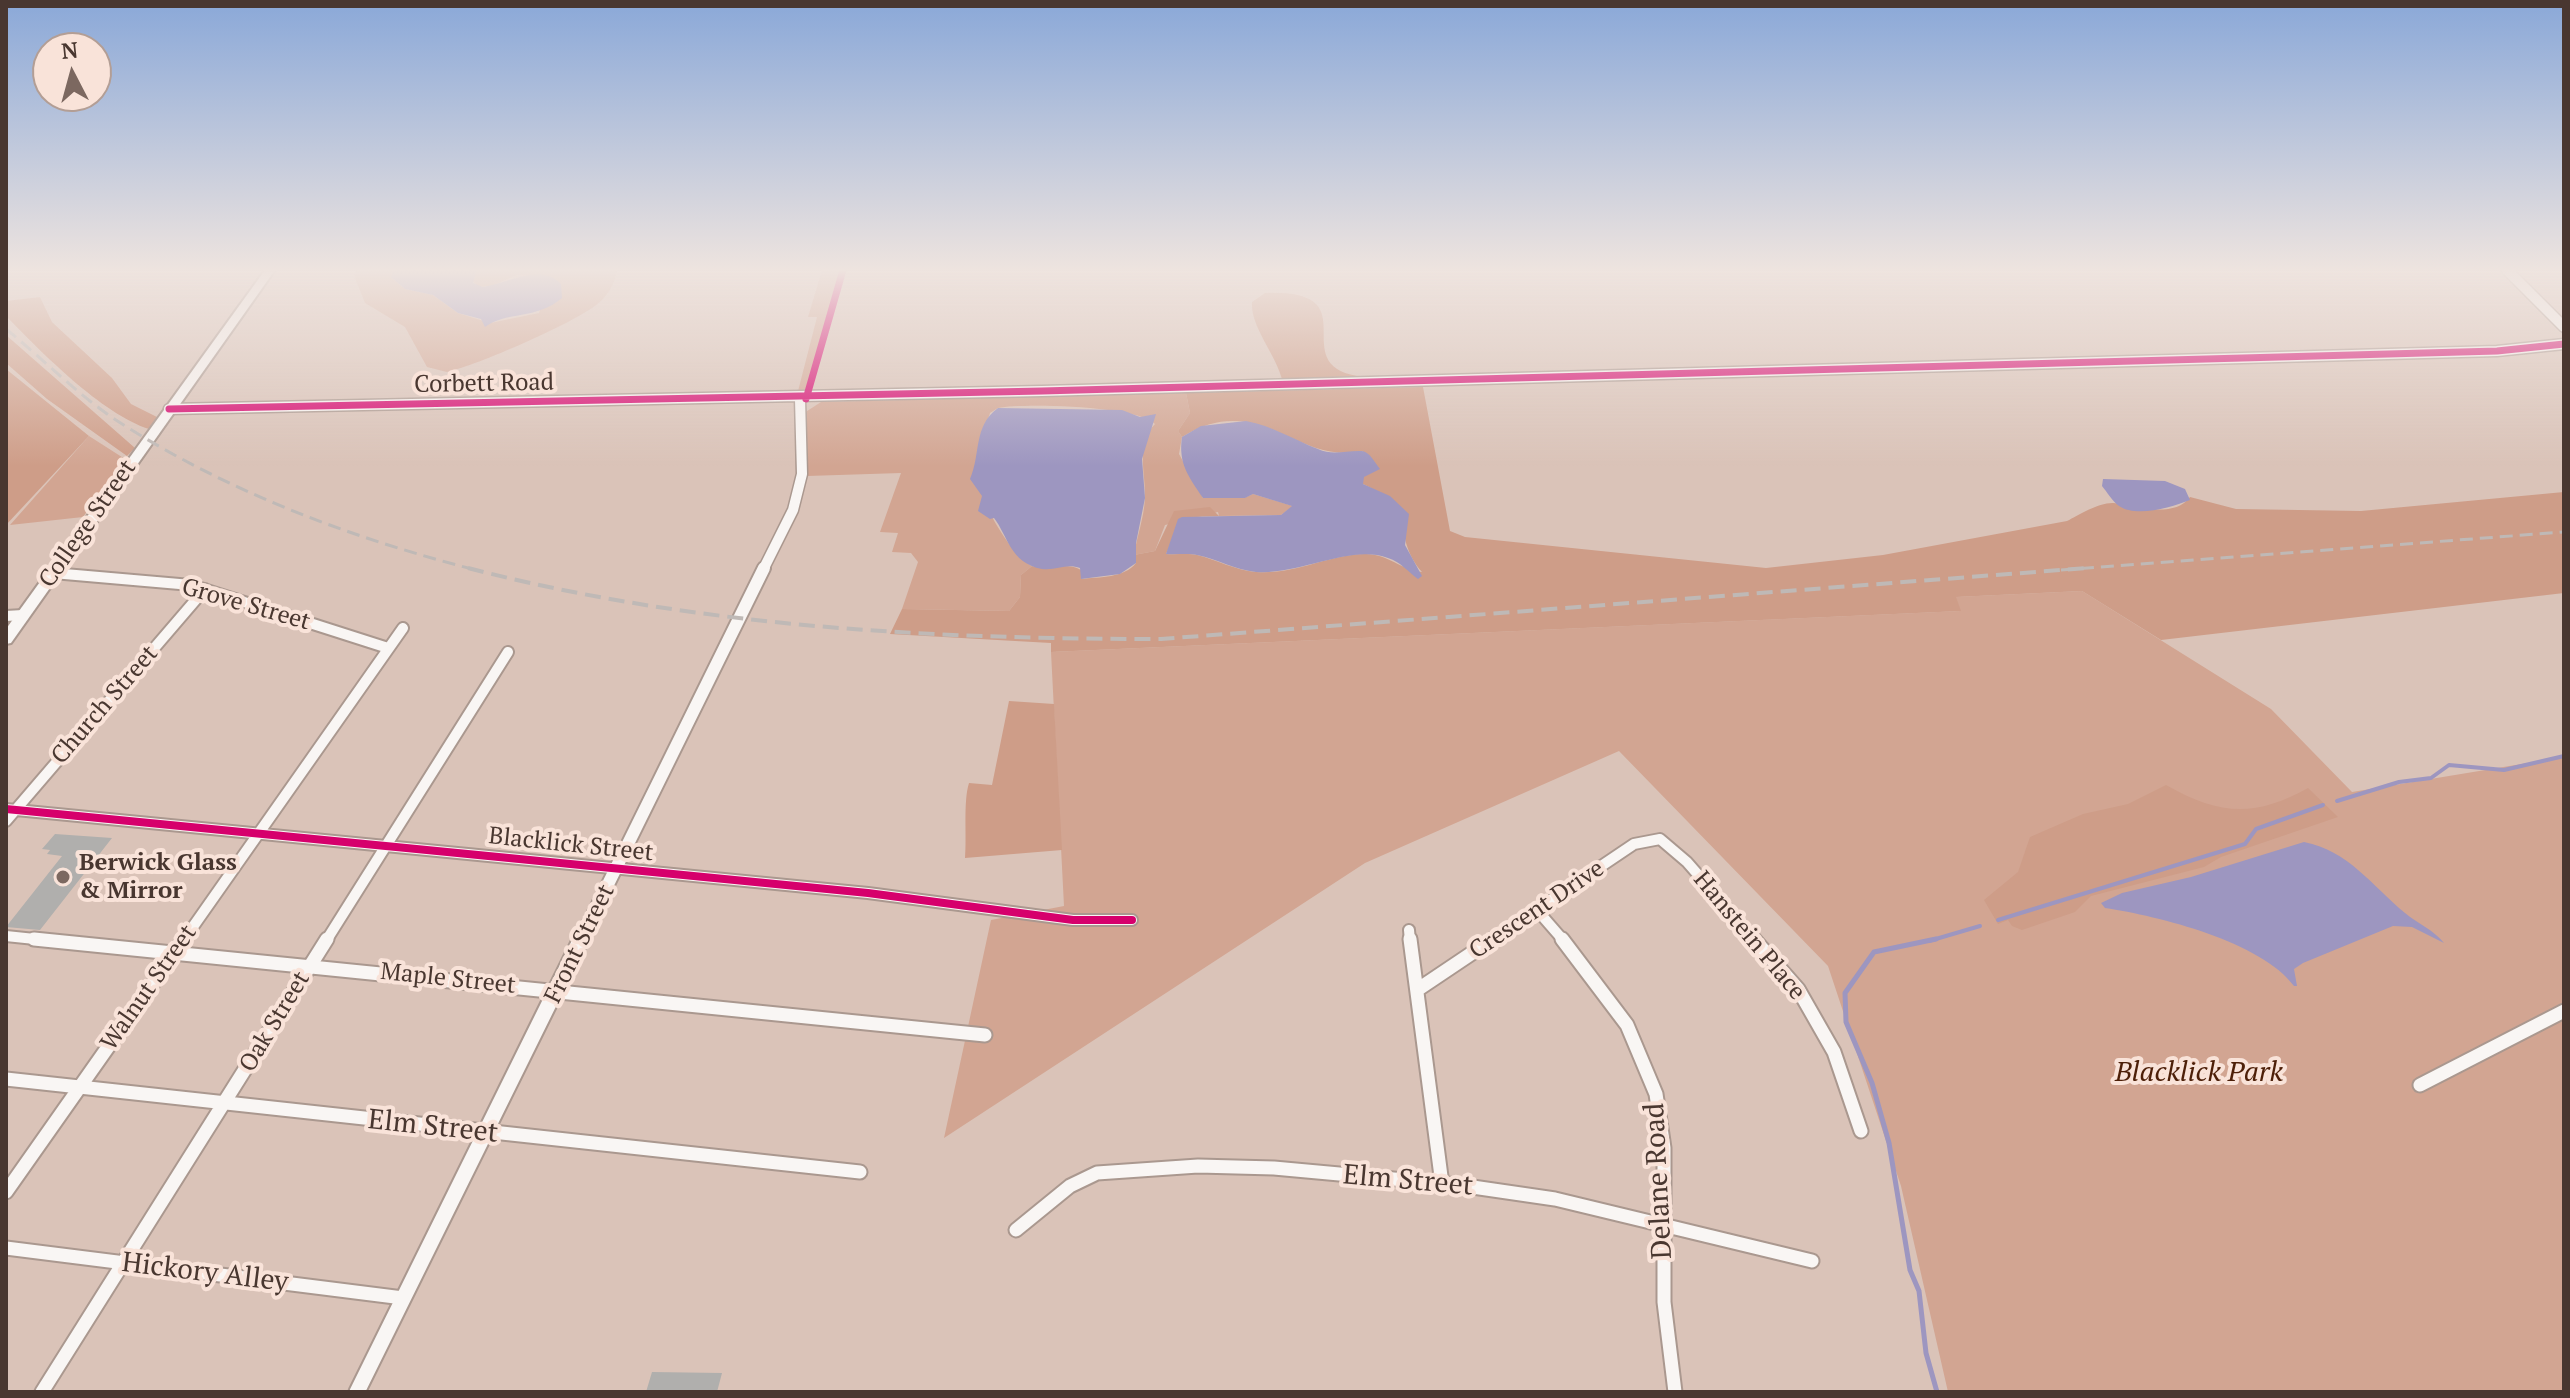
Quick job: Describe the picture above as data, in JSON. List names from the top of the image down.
{
  "streets": {
    "main road": ["College Street"],
    "street": [
      "Corbett Road",
      "Grove Street",
      "Church Street",
      "Blacklick Street",
      "Crescent Drive",
      "Hanstein Place",
      "Front Street",
      "Maple Street",
      "Walnut Street",
      "Oak Street",
      "Elm Street",
      "Delane Road",
      "Hickory Alley"
    ]
  },
  "crossings": [
    ["Corbett Road", "College Street"],
    ["Corbett Road", "Front Street"],
    ["College Street", "Grove Street"],
    ["Grove Street", "Church Street"],
    ["Grove Street", "Walnut Street"],
    ["Church Street", "Blacklick Street"],
    ["Blacklick Street", "Front Street"],
    ["Blacklick Street", "Walnut Street"],
    ["Blacklick Street", "Oak Street"],
    ["Crescent Drive", "Hanstein Place"],
    ["Crescent Drive", "Delane Road"],
    ["Front Street", "Maple Street"],
    ["Front Street", "Elm Street"],
    ["Front Street", "Hickory Alley"],
    ["Maple Street", "Walnut Street"],
    ["Maple Street", "Oak Street"],
    ["Walnut Street", "Elm Street"],
    ["Oak Street", "Elm Street"],
    ["Oak Street", "Hickory Alley"],
    ["Elm Street", "Delane Road"]
  ],
  "parks": ["Blacklick Park"],
  "places": ["Berwick Glass & Mirror"],
  "north": "top"
}
